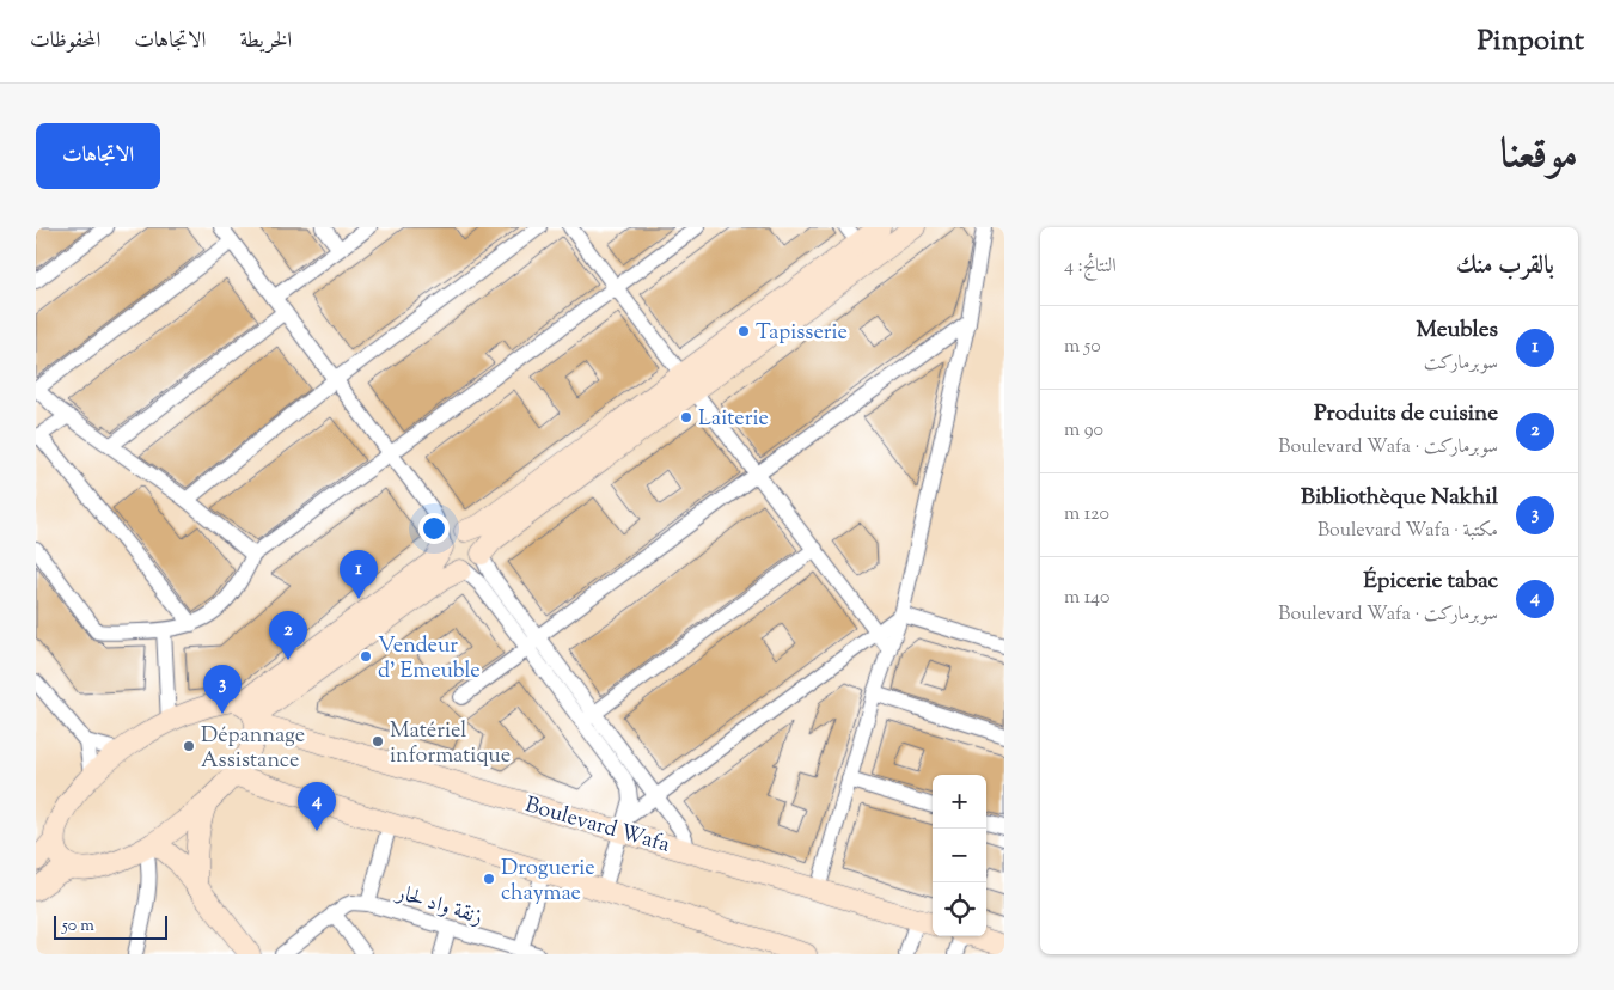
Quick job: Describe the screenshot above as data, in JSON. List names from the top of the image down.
{
  "streets": {
    "street": ["Boulevard Wafa", "زنقة واد لحار"]
  },
  "places": [
    "Tapisserie",
    "Laiterie",
    "Vendeur d' Emeuble",
    "Matériel informatique",
    "Dépannage Assistance",
    "Droguerie chaymae"
  ],
  "scale_bar": "50 m",
  "page": {
    "header": "Pinpoint",
    "nav": ["الخريطة", "الاتجاهات", "المحفوظات"],
    "title": "موقعنا",
    "buttons": "الاتجاهات",
    "heading": ["بالقرب منك", "النتائج: 4"],
    "list": [
      {
        "mark": "1",
        "name": "Meubles",
        "note": "سوبرماركت",
        "value": "50 m"
      },
      {
        "mark": "2",
        "name": "Produits de cuisine",
        "note": "سوبرماركت · Boulevard Wafa",
        "value": "90 m"
      },
      {
        "mark": "3",
        "name": "Bibliothèque Nakhil",
        "note": "مكتبة · Boulevard Wafa",
        "value": "120 m"
      },
      {
        "mark": "4",
        "name": "Épicerie tabac",
        "note": "سوبرماركت · Boulevard Wafa",
        "value": "140 m"
      }
    ],
    "pins": [
      "1",
      "2",
      "3",
      "4"
    ],
    "map_buttons": ["+", "−"],
    "scale": "50 m"
  }
}
